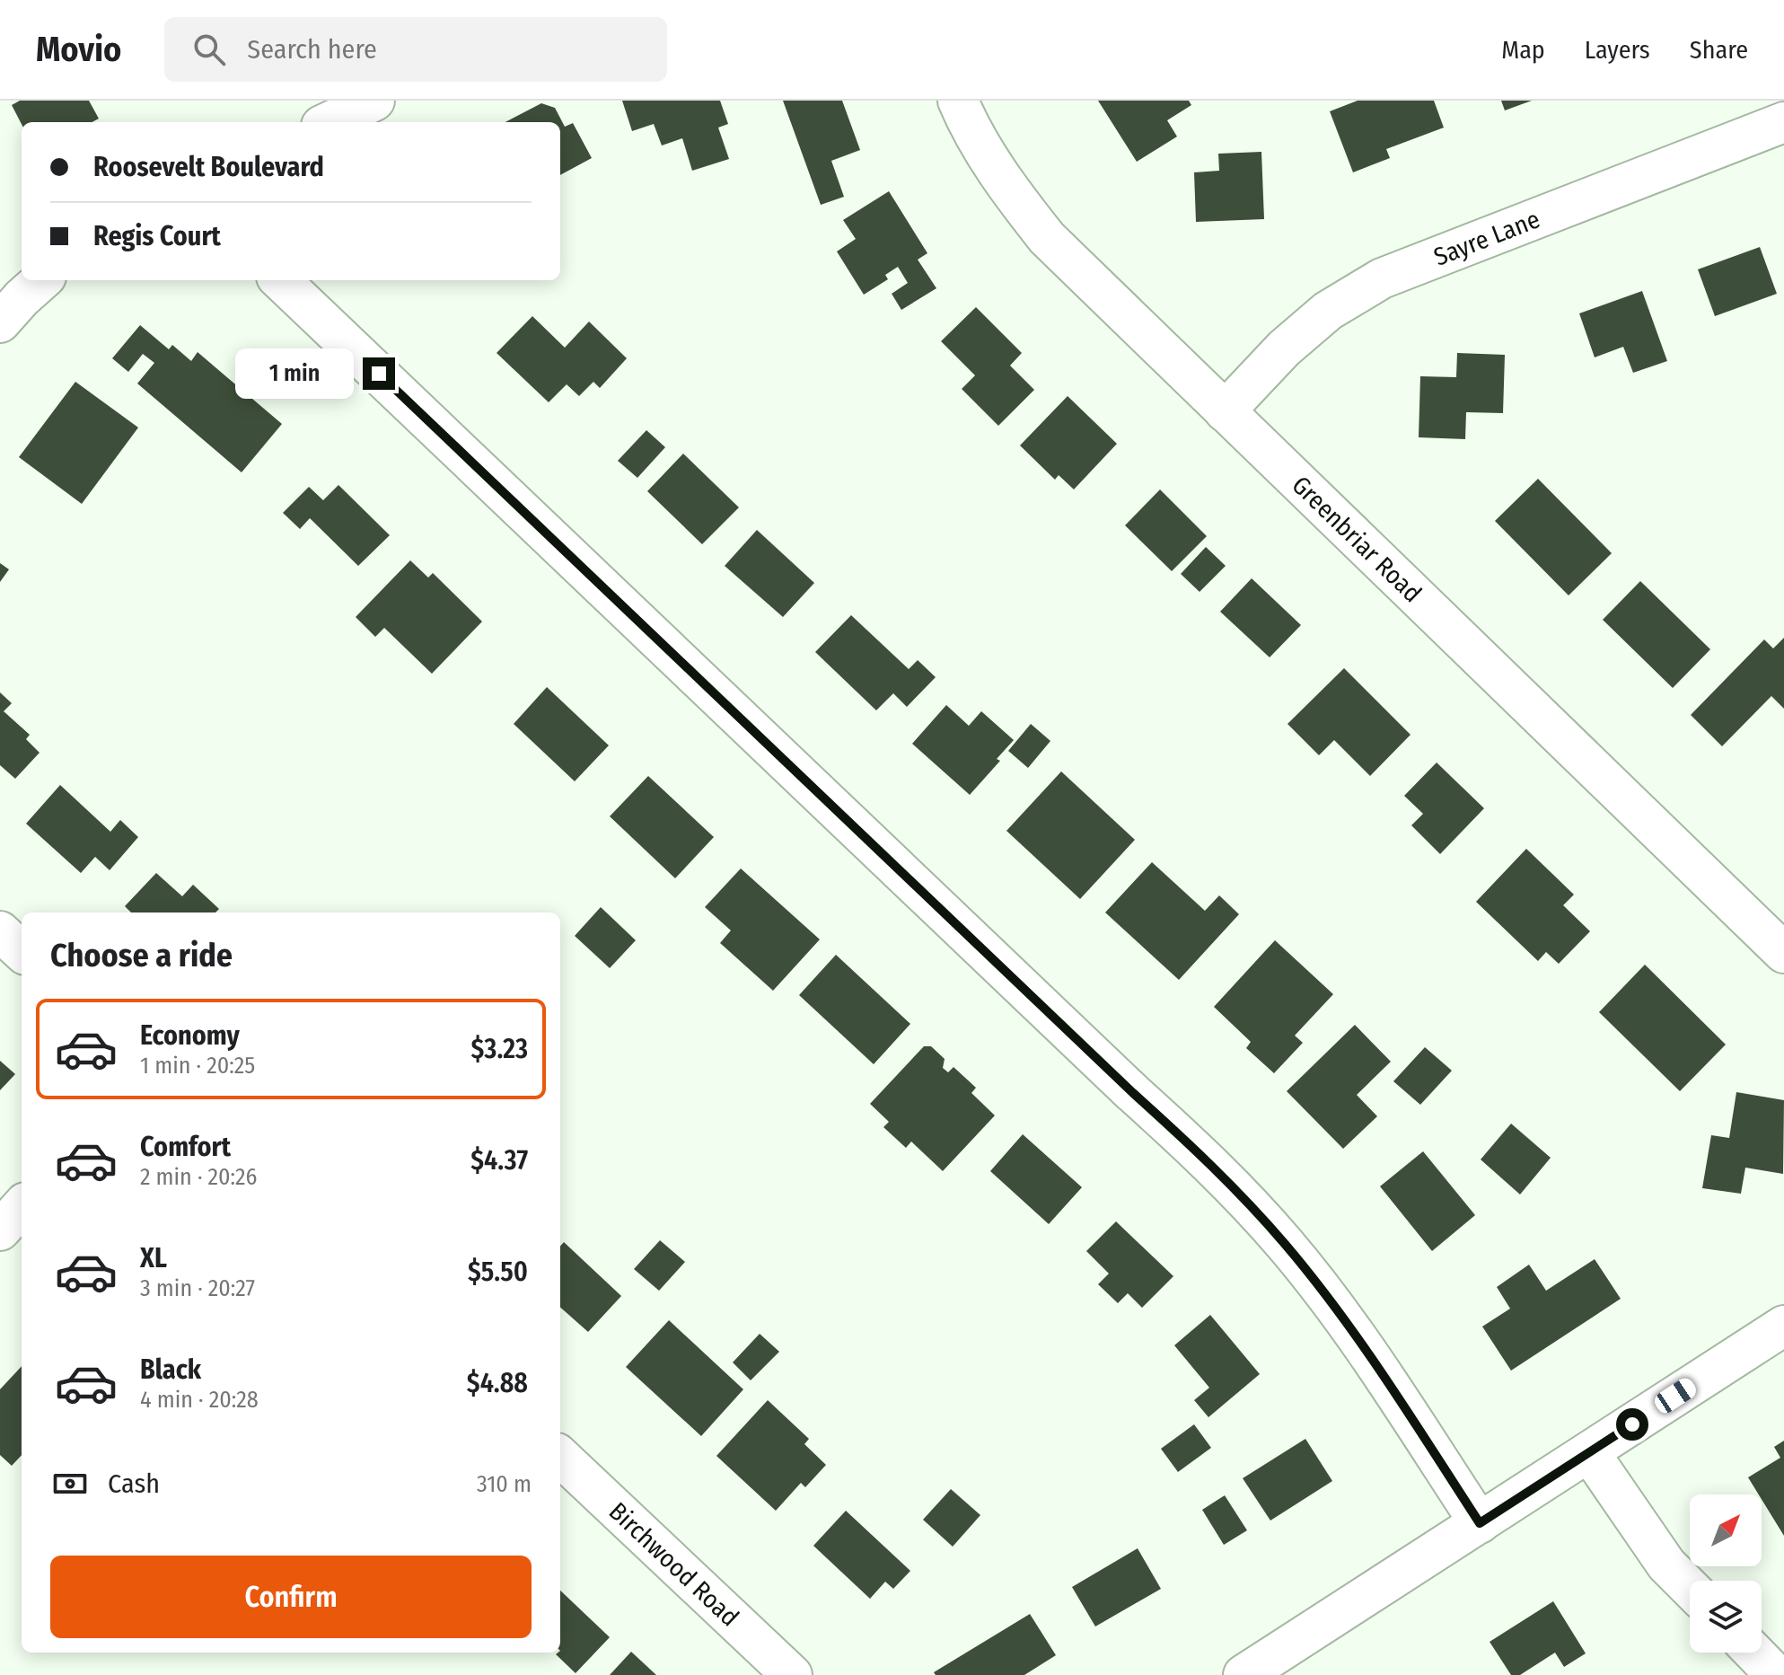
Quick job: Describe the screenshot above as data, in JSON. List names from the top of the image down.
{
  "streets": {
    "street": ["Sayre Lane", "Greenbriar Road", "Birchwood Road"]
  },
  "crossings": [
    ["Sayre Lane", "Greenbriar Road"]
  ],
  "north": "top right",
  "page": {
    "header": "Movio",
    "search": "Search here",
    "nav": ["Map", "Layers", "Share"],
    "banner": ["Roosevelt Boulevard", "Regis Court"],
    "bubble": "1 min",
    "heading": "Choose a ride",
    "list": [
      {
        "name": "Economy",
        "note": "1 min · 20:25",
        "value": "$3.23"
      },
      {
        "name": "Comfort",
        "note": "2 min · 20:26",
        "value": "$4.37"
      },
      {
        "name": "XL",
        "note": "3 min · 20:27",
        "value": "$5.50"
      },
      {
        "name": "Black",
        "note": "4 min · 20:28",
        "value": "$4.88"
      }
    ],
    "pay": ["Cash", "310 m"],
    "buttons": "Confirm"
  }
}
